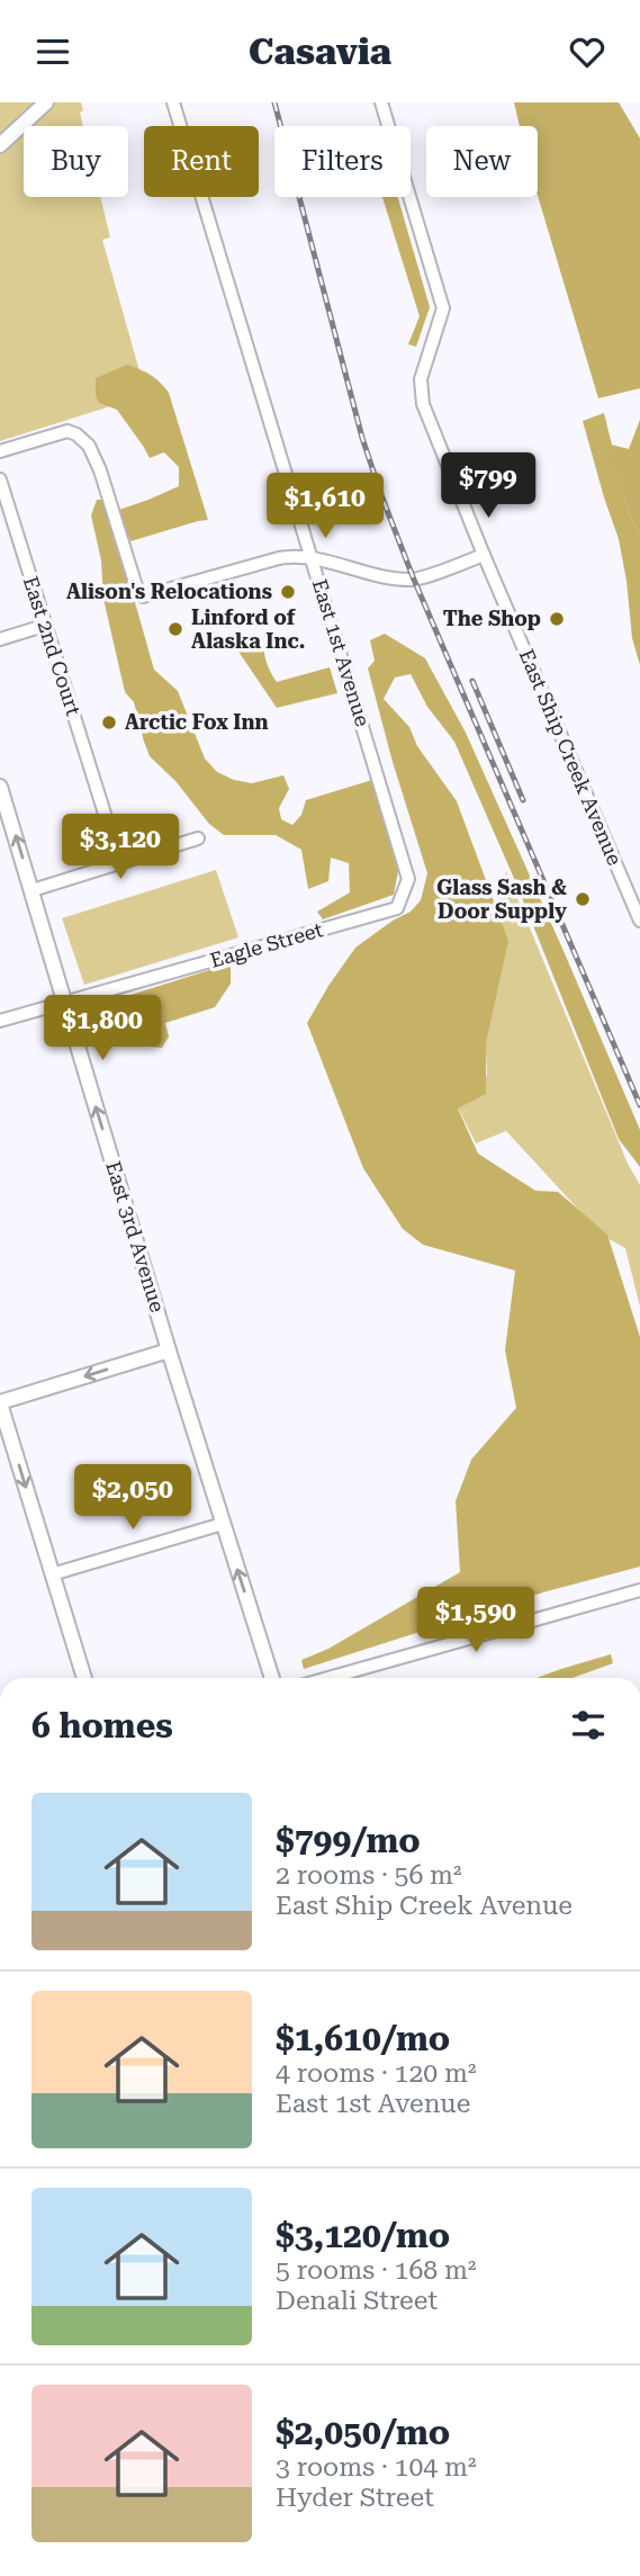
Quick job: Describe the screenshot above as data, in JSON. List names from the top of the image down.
{
  "streets": {
    "main road": ["East 3rd Avenue"],
    "street": [
      "East 2nd Court",
      "East 1st Avenue",
      "East Ship Creek Avenue",
      "Eagle Street"
    ]
  },
  "crossings": [
    ["East 1st Avenue", "Eagle Street"],
    ["Eagle Street", "East 3rd Avenue"]
  ],
  "one_way": ["East 3rd Avenue"],
  "places": [
    "Alison's Relocations",
    "The Shop",
    "Linford of Alaska Inc.",
    "Arctic Fox Inn",
    "Glass Sash & Door Supply"
  ],
  "page": {
    "header": "Casavia",
    "chip": [
      "Buy",
      "Rent",
      "Filters",
      "New"
    ],
    "price": [
      "$799",
      "$1,610",
      "$3,120",
      "$1,800",
      "$2,050",
      "$1,590"
    ],
    "heading": "6 homes",
    "list": [
      {
        "name": "$799/mo",
        "note": "2 rooms · 56 m² · East Ship Creek Avenue"
      },
      {
        "name": "$1,610/mo",
        "note": "4 rooms · 120 m² · East 1st Avenue"
      },
      {
        "name": "$3,120/mo",
        "note": "5 rooms · 168 m² · Denali Street"
      },
      {
        "name": "$2,050/mo",
        "note": "3 rooms · 104 m² · Hyder Street"
      }
    ]
  }
}
